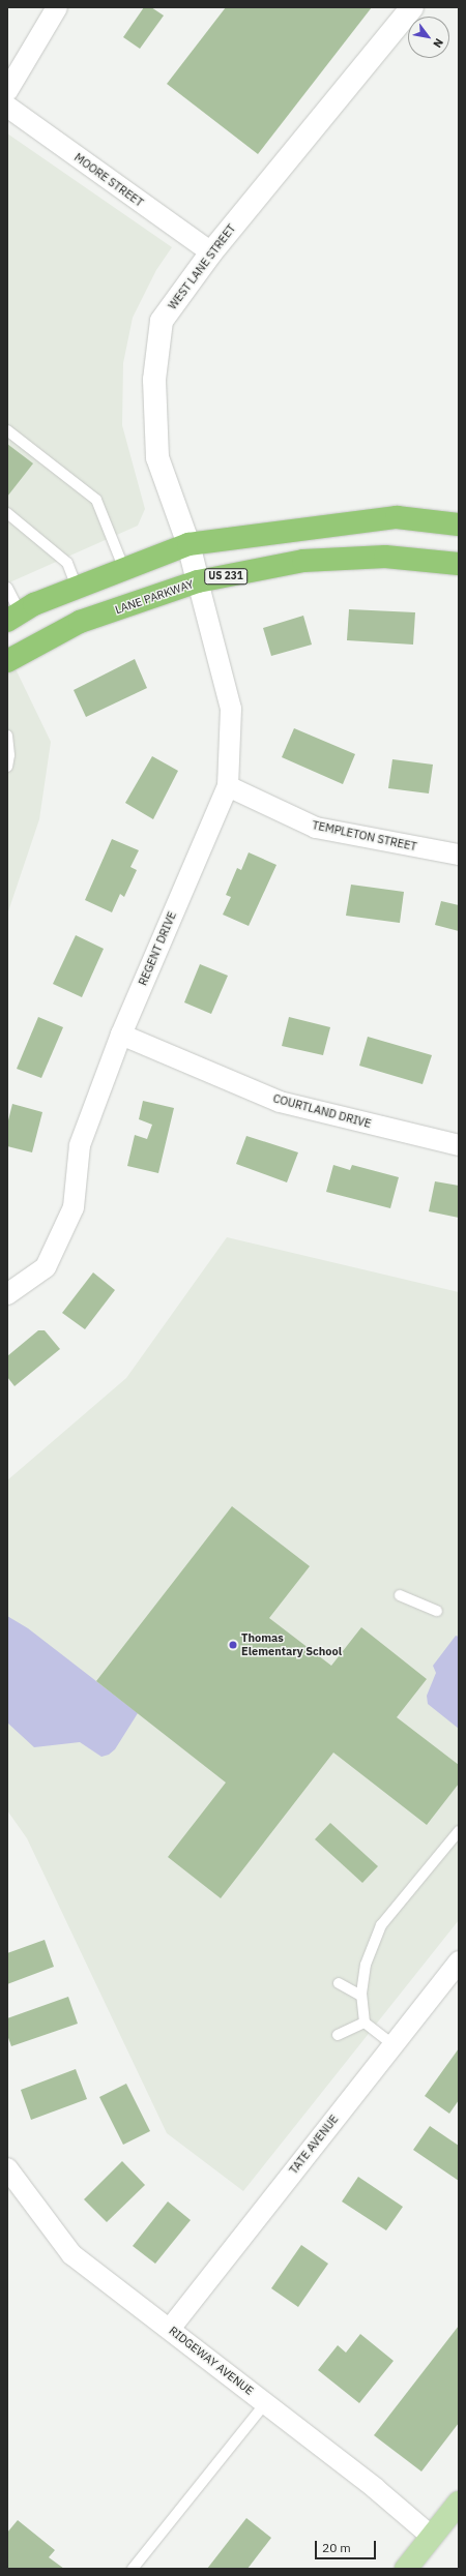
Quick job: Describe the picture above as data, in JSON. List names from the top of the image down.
{
  "streets": {
    "highway": ["US 231", "LANE PARKWAY"],
    "street": [
      "MOORE STREET",
      "WEST LANE STREET",
      "TEMPLETON STREET",
      "REGENT DRIVE",
      "COURTLAND DRIVE",
      "TATE AVENUE",
      "RIDGEWAY AVENUE"
    ]
  },
  "crossings": [
    ["MOORE STREET", "WEST LANE STREET"],
    ["WEST LANE STREET", "LANE PARKWAY"],
    ["WEST LANE STREET", "REGENT DRIVE"],
    ["LANE PARKWAY", "REGENT DRIVE"],
    ["TEMPLETON STREET", "REGENT DRIVE"],
    ["REGENT DRIVE", "COURTLAND DRIVE"],
    ["TATE AVENUE", "RIDGEWAY AVENUE"]
  ],
  "places": ["Thomas Elementary School"],
  "scale_bar": "20 m",
  "north": "bottom right"
}
